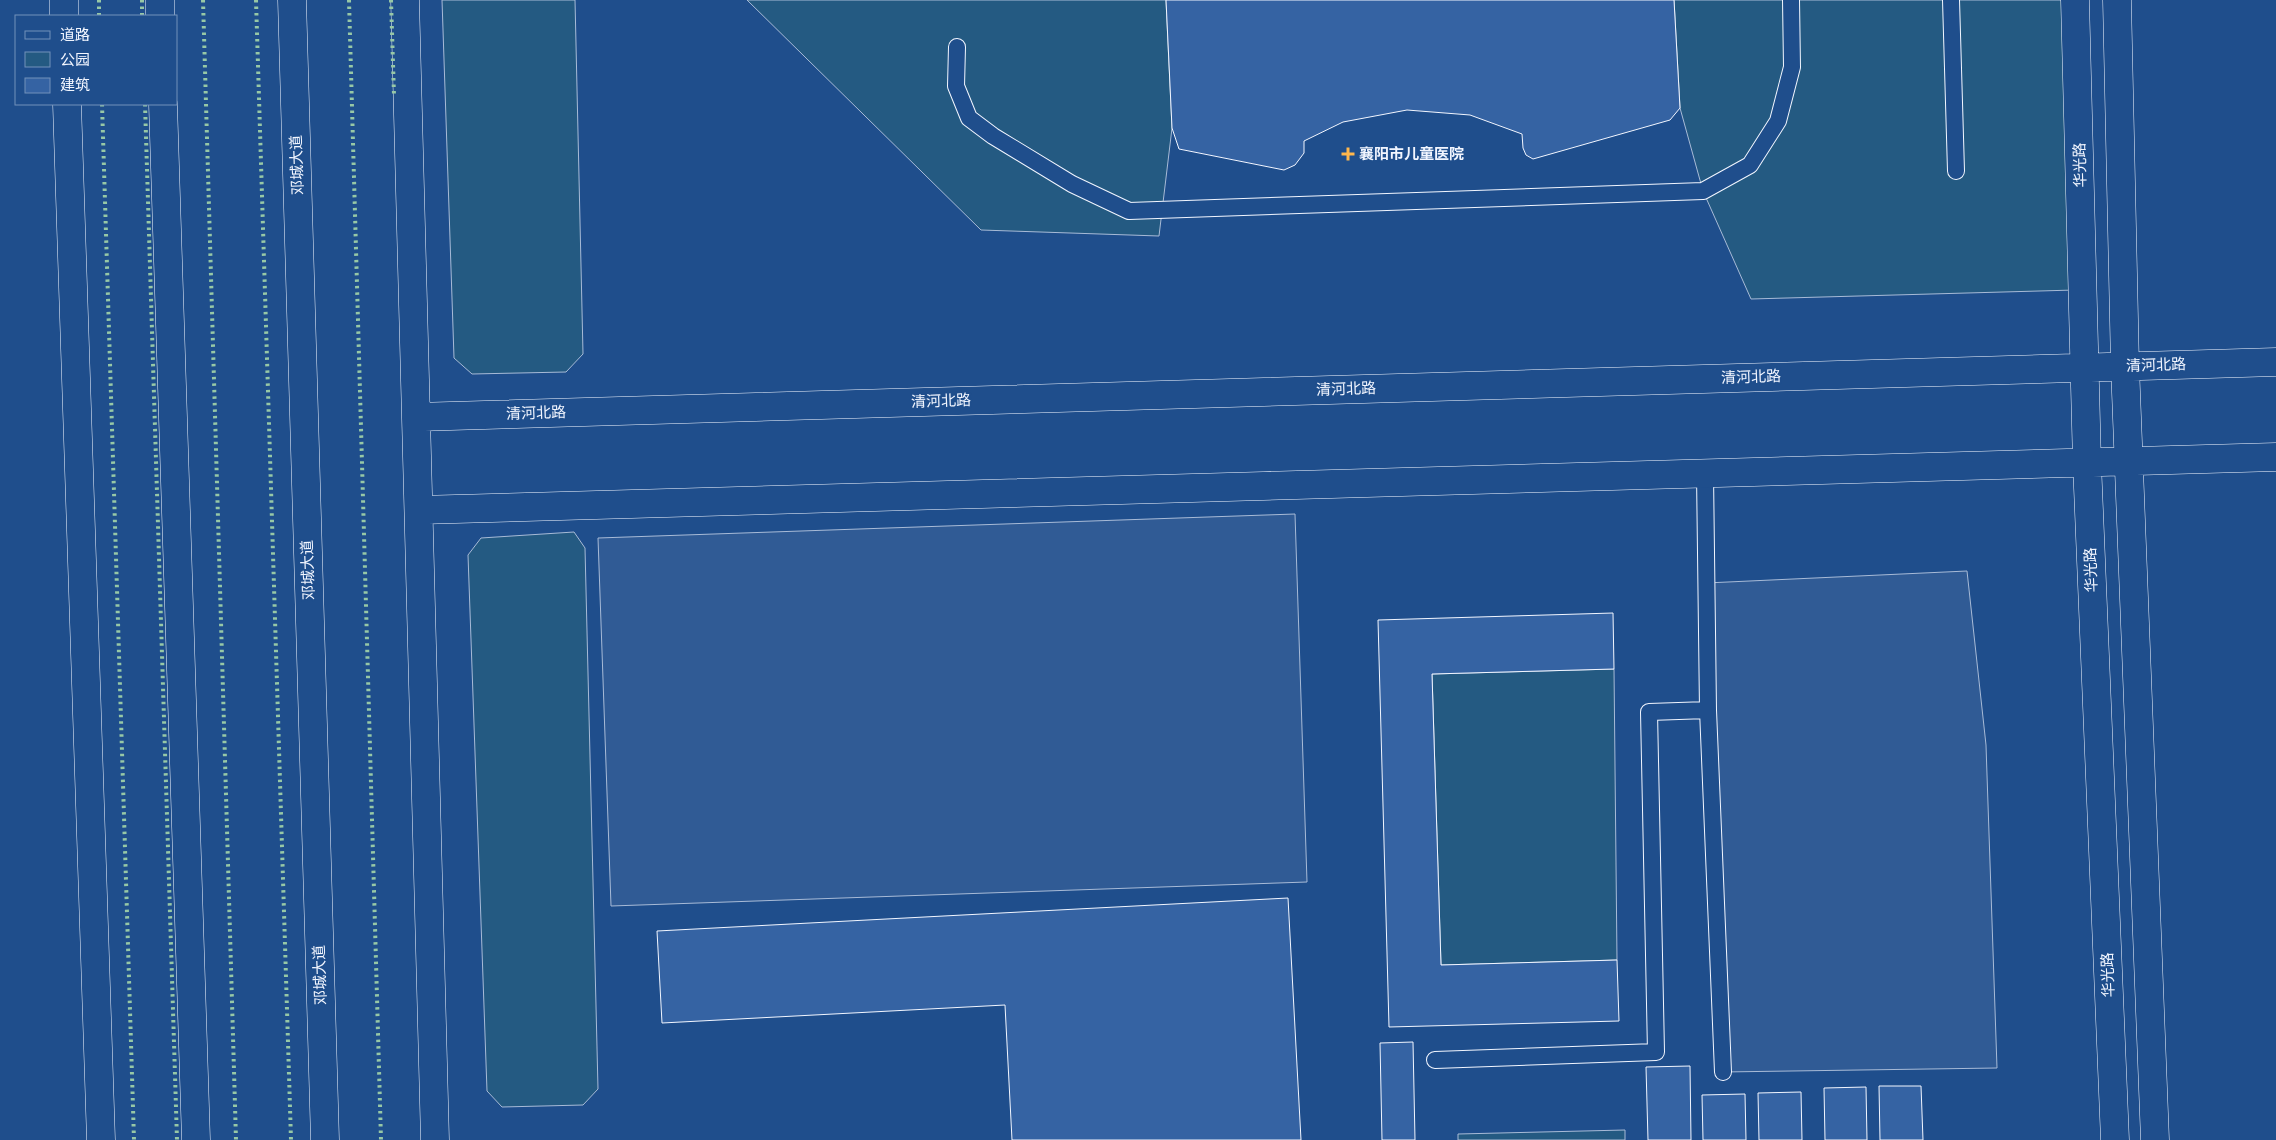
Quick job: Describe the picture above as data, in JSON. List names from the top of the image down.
{
  "streets": {
    "main road": ["邓城大道", "华光路", "清河北路"]
  },
  "crossings": [
    ["华光路", "清河北路"]
  ],
  "places": {
    "health": ["襄阳市儿童医院"]
  },
  "legend": ["道路", "公园", "建筑"]
}
